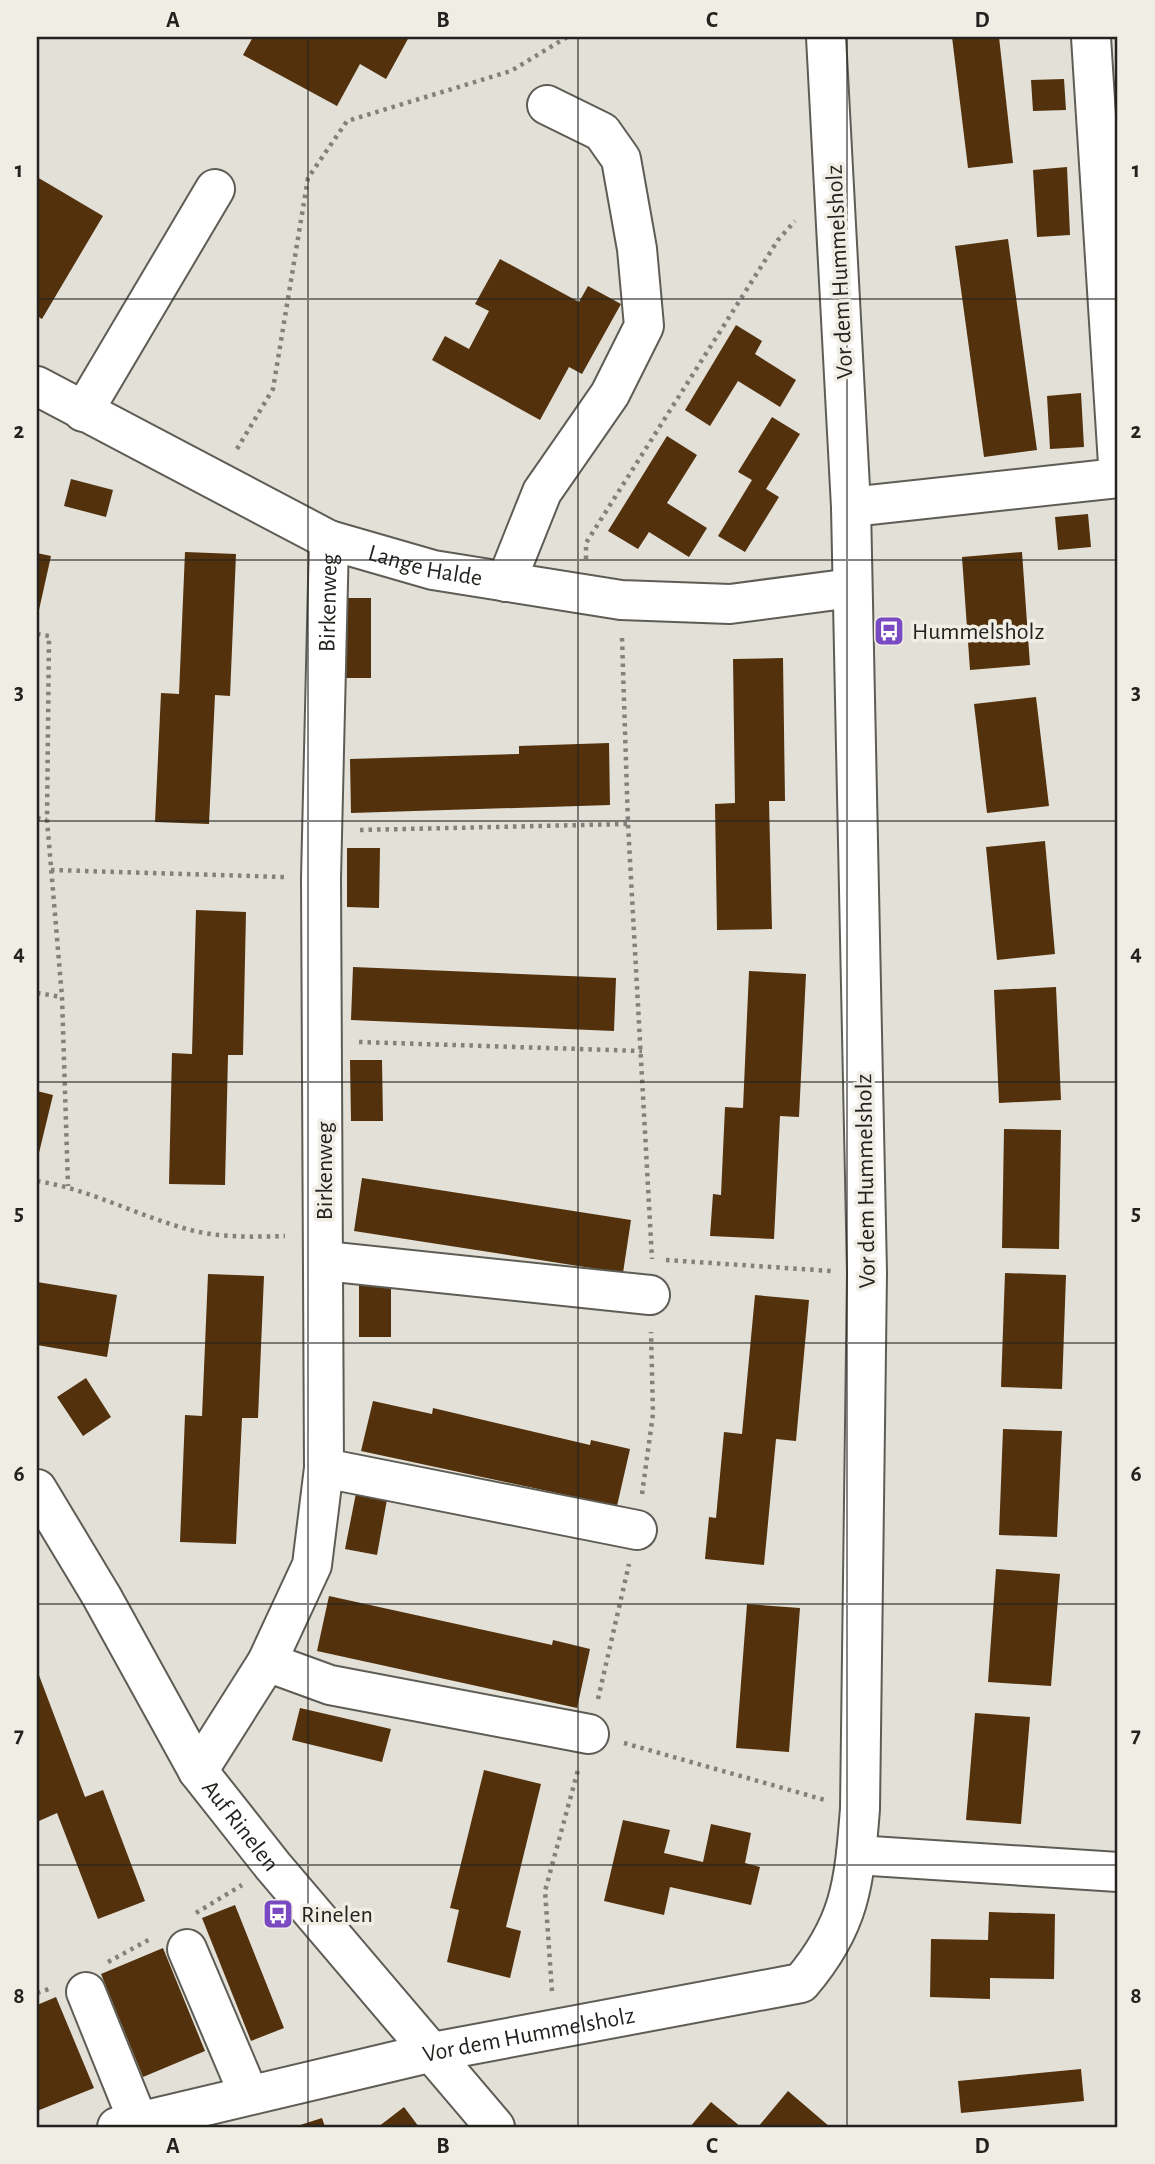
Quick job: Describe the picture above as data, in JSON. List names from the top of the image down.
{
  "streets": {
    "street": [
      "Vor dem Hummelsholz",
      "Lange Halde",
      "Birkenweg",
      "Auf Rinelen"
    ]
  },
  "crossings": [
    ["Vor dem Hummelsholz", "Lange Halde"],
    ["Vor dem Hummelsholz", "Auf Rinelen"],
    ["Lange Halde", "Birkenweg"],
    ["Birkenweg", "Auf Rinelen"]
  ],
  "places": {
    "bus stop": ["Hummelsholz", "Rinelen"]
  },
  "grid": {
    "columns": [
      "A",
      "B",
      "C",
      "D"
    ],
    "rows": [
      "1",
      "2",
      "3",
      "4",
      "5",
      "6",
      "7",
      "8"
    ]
  }
}
